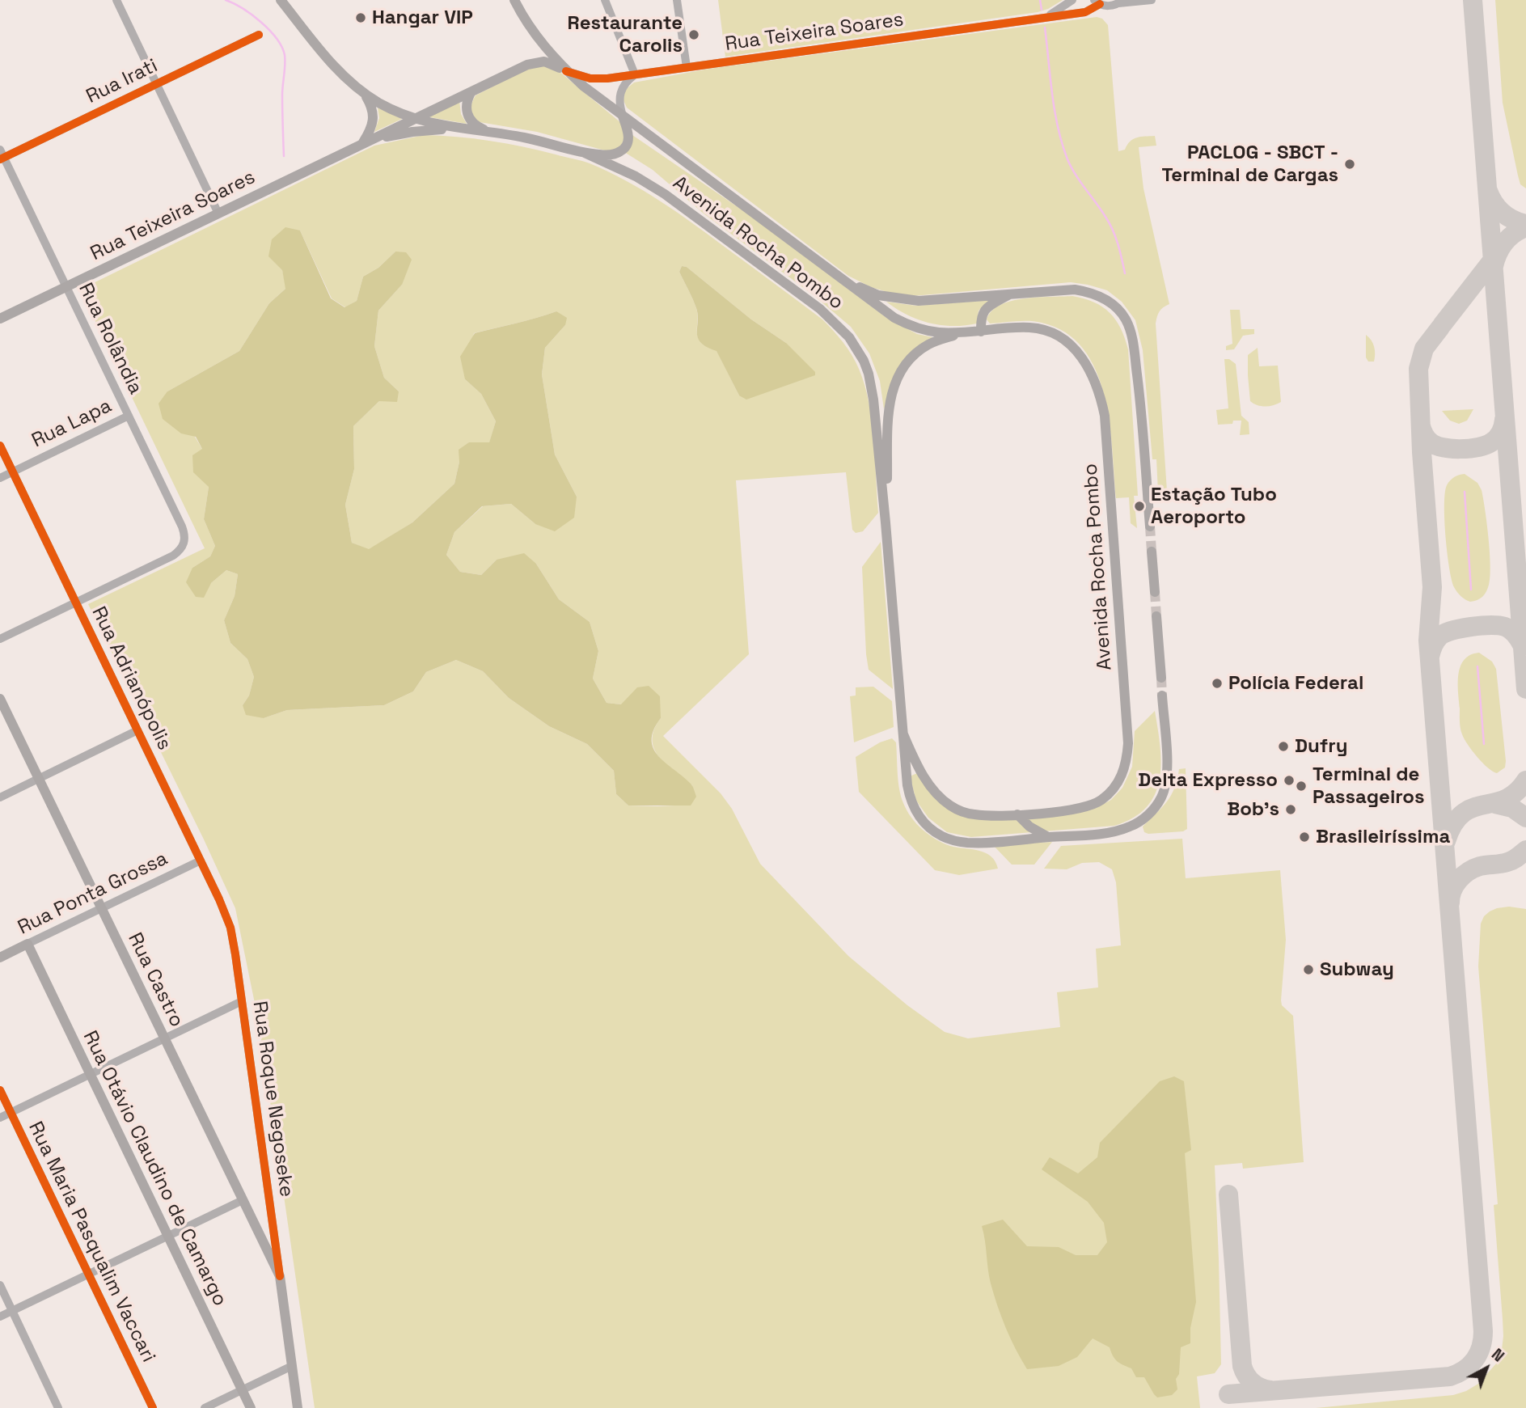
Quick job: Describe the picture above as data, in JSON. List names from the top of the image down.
{
  "streets": {
    "main road": [
      "Rua Teixeira Soares",
      "Avenida Rocha Pombo",
      "Rua Ponta Grossa",
      "Rua Castro",
      "Rua Roque Negoseke",
      "Rua Otávio Claudino de Camargo"
    ],
    "street": [
      "Rua Irati",
      "Rua Rolândia",
      "Rua Lapa",
      "Rua Adrianópolis",
      "Rua Maria Pasqualim Vaccari"
    ]
  },
  "crossings": [
    ["Rua Teixeira Soares", "Avenida Rocha Pombo"],
    ["Rua Teixeira Soares", "Rua Rolândia"],
    ["Rua Irati", "Rua Rolândia"],
    ["Rua Rolândia", "Rua Lapa"],
    ["Rua Rolândia", "Rua Adrianópolis"],
    ["Rua Lapa", "Rua Adrianópolis"],
    ["Rua Adrianópolis", "Rua Ponta Grossa"],
    ["Rua Adrianópolis", "Rua Roque Negoseke"],
    ["Rua Ponta Grossa", "Rua Castro"],
    ["Rua Ponta Grossa", "Rua Otávio Claudino de Camargo"],
    ["Rua Castro", "Rua Roque Negoseke"]
  ],
  "places": [
    "Hangar VIP",
    "Restaurante Carolis",
    "PACLOG - SBCT - Terminal de Cargas",
    "Estação Tubo Aeroporto",
    "Polícia Federal",
    "Dufry",
    "Delta Expresso",
    "Terminal de Passageiros",
    "Bob's",
    "Brasileiríssima",
    "Subway"
  ],
  "north": "top right"
}
